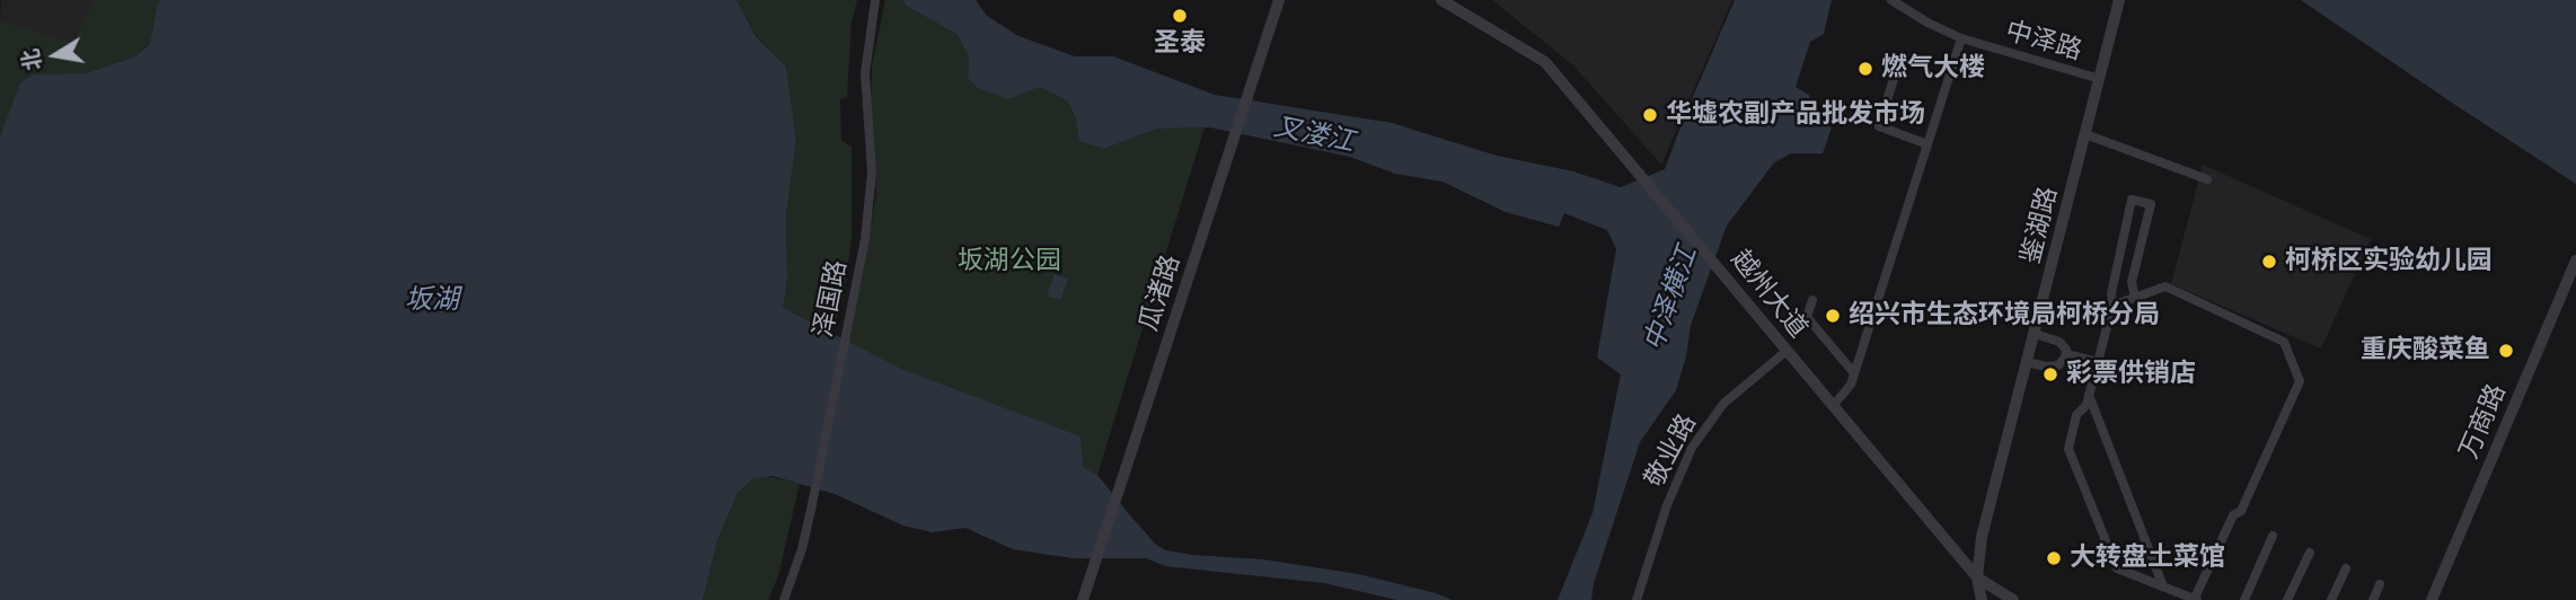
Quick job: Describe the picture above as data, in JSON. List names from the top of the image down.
{
  "streets": {
    "street": [
      "中泽路",
      "鉴湖路",
      "瓜渚路",
      "越州大道",
      "泽国路",
      "万商路",
      "敬业路"
    ]
  },
  "crossings": [
    ["中泽路", "鉴湖路"],
    ["鉴湖路", "越州大道"],
    ["越州大道", "敬业路"]
  ],
  "water": ["叉溇江", "中泽横江", "坂湖"],
  "parks": ["坂湖公园"],
  "places": [
    "圣泰",
    "燃气大楼",
    "华墟农副产品批发市场",
    "柯桥区实验幼儿园",
    "绍兴市生态环境局柯桥分局",
    "重庆酸菜鱼",
    "彩票供销店",
    "大转盘土菜馆"
  ],
  "north": "left"
}
